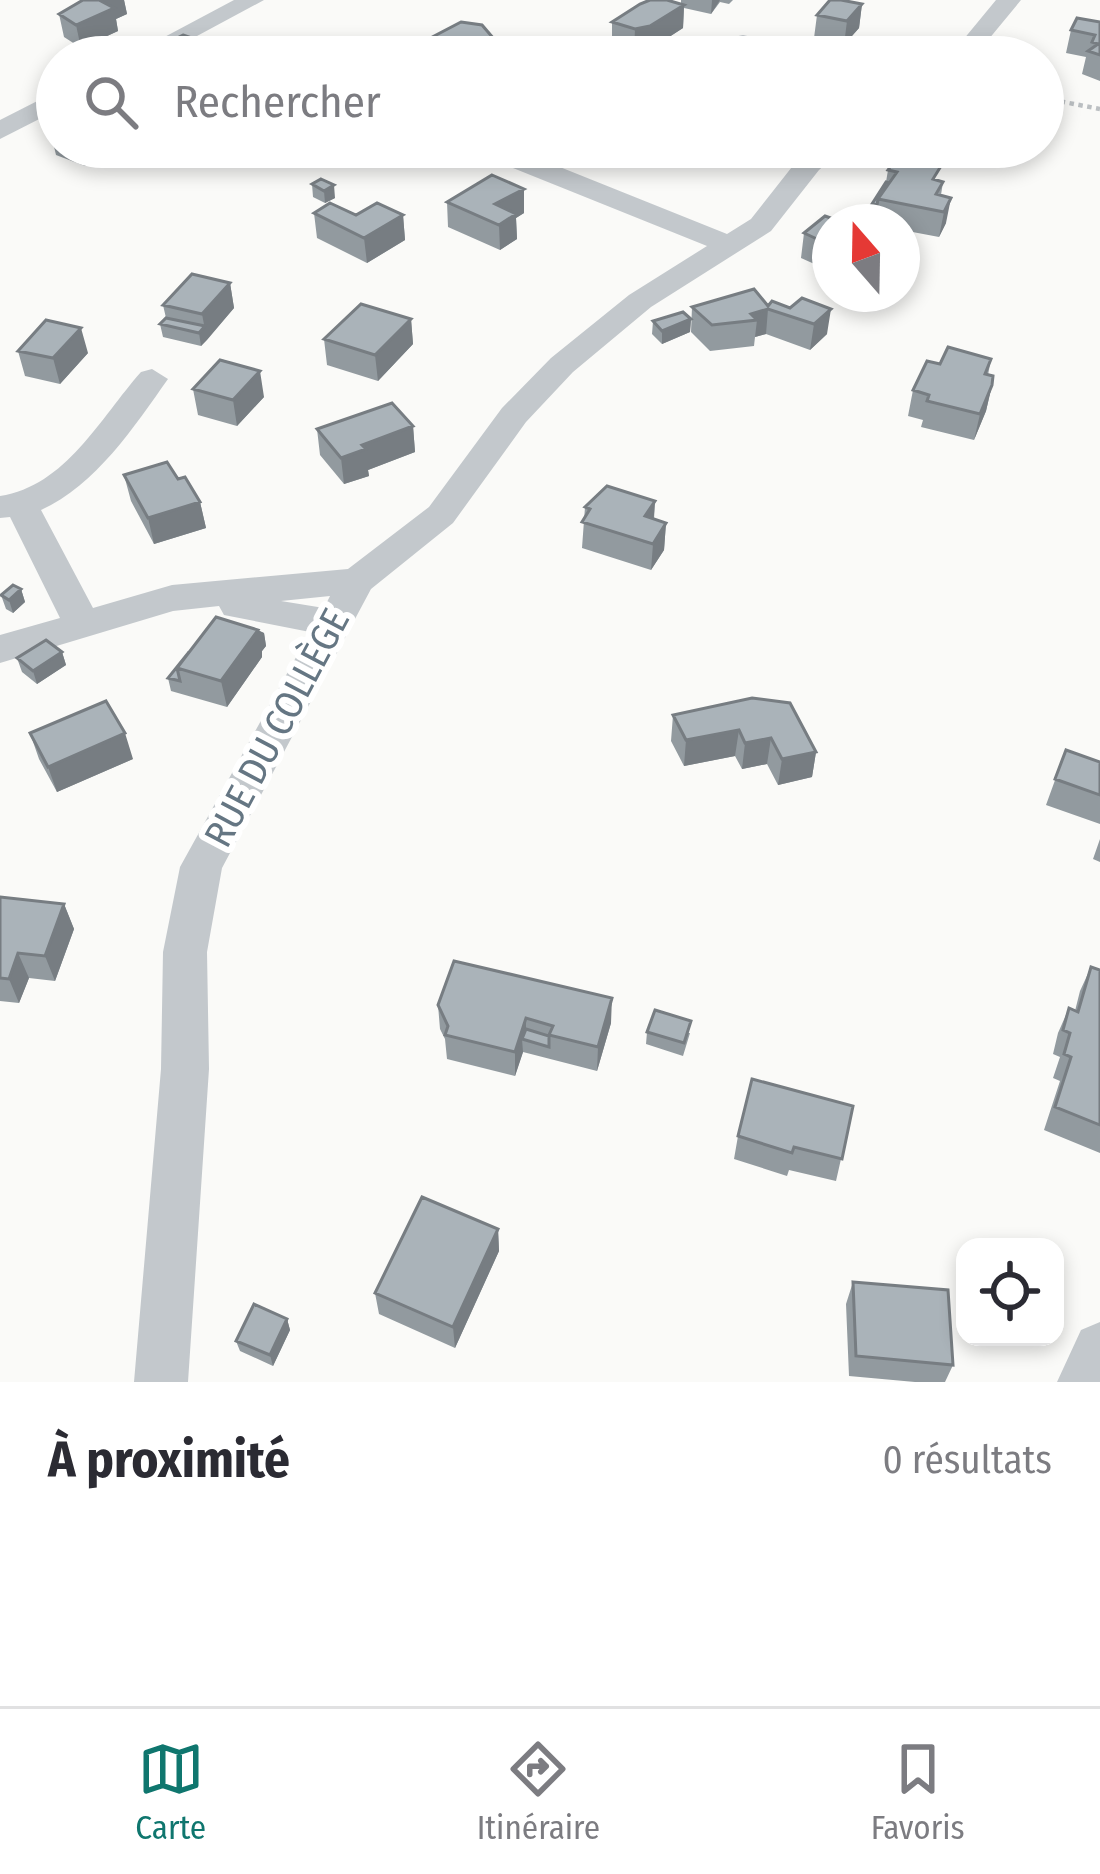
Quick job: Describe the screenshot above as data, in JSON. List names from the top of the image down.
{
  "streets": {
    "street": ["RUE DU COLLÈGE"]
  },
  "north": "top",
  "page": {
    "search": "Rechercher",
    "heading": ["À proximité", "0 résultats"],
    "nav": ["Carte", "Itinéraire", "Favoris"]
  }
}
